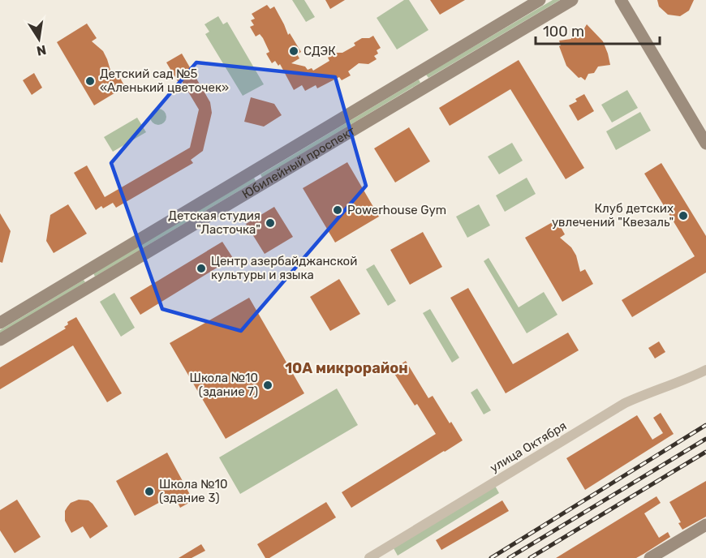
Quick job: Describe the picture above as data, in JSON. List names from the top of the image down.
{
  "streets": {
    "street": ["Юбилейный проспект", "улица Октября"]
  },
  "districts": ["10А микрорайон"],
  "places": [
    "СДЭК",
    "Детский сад №5 «Аленький цветочек»",
    "Powerhouse Gym",
    "Клуб детских увлечений \"Квезаль\"",
    "Детская студия \"Ласточка\"",
    "Центр азербайджанской культуры и языка",
    "Школа №10 (здание 7)",
    "Школа №10 (здание 3)"
  ],
  "scale_bar": "100 m",
  "north": "bottom"
}
